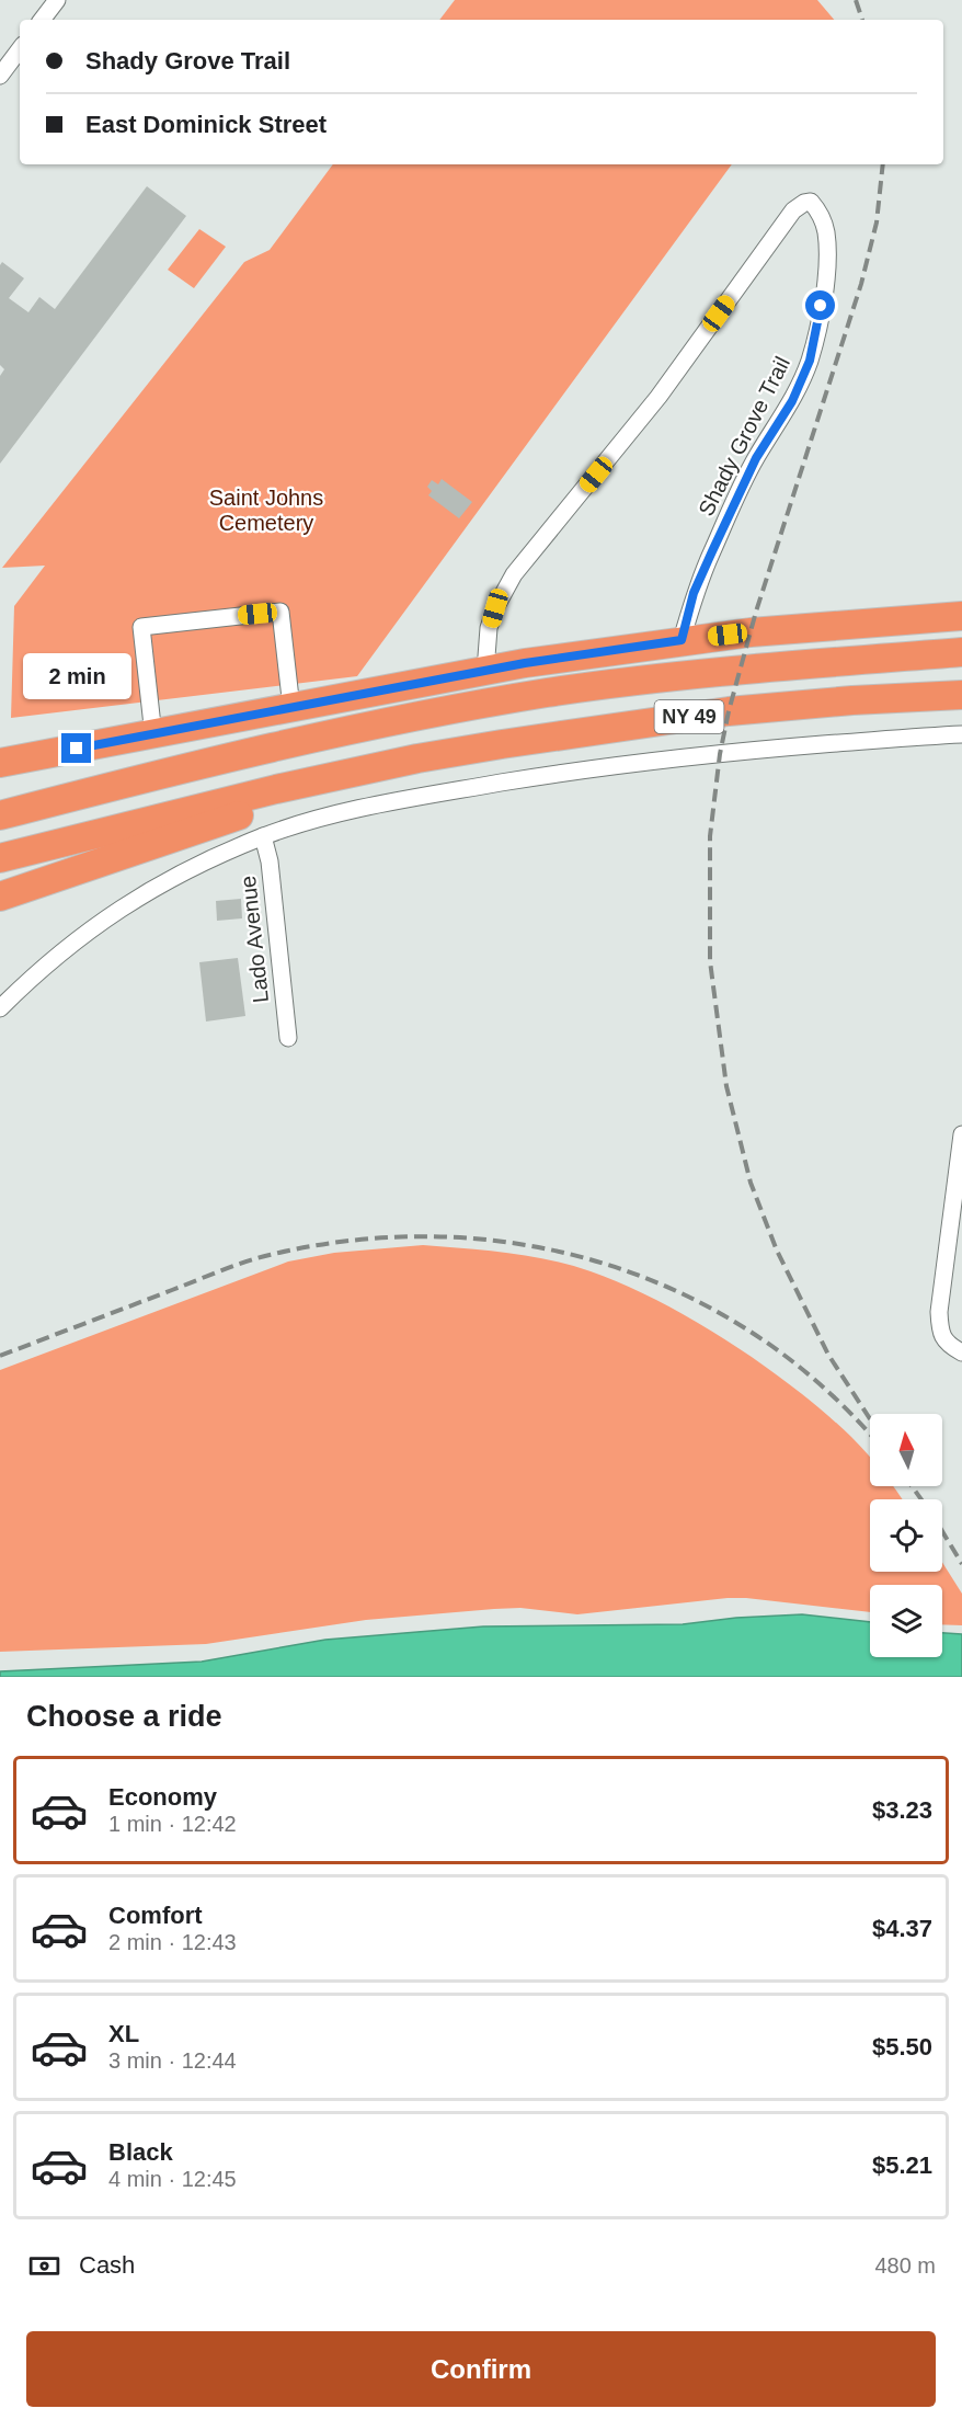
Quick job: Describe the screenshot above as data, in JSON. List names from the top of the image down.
{
  "streets": {
    "highway": ["NY 49"],
    "street": ["Shady Grove Trail", "Lado Avenue"]
  },
  "parks": ["Saint Johns Cemetery"],
  "north": "top",
  "page": {
    "banner": ["Shady Grove Trail", "East Dominick Street"],
    "bubble": "2 min",
    "heading": "Choose a ride",
    "list": [
      {
        "name": "Economy",
        "note": "1 min · 12:42",
        "value": "$3.23"
      },
      {
        "name": "Comfort",
        "note": "2 min · 12:43",
        "value": "$4.37"
      },
      {
        "name": "XL",
        "note": "3 min · 12:44",
        "value": "$5.50"
      },
      {
        "name": "Black",
        "note": "4 min · 12:45",
        "value": "$5.21"
      }
    ],
    "pay": ["Cash", "480 m"],
    "buttons": "Confirm"
  }
}
